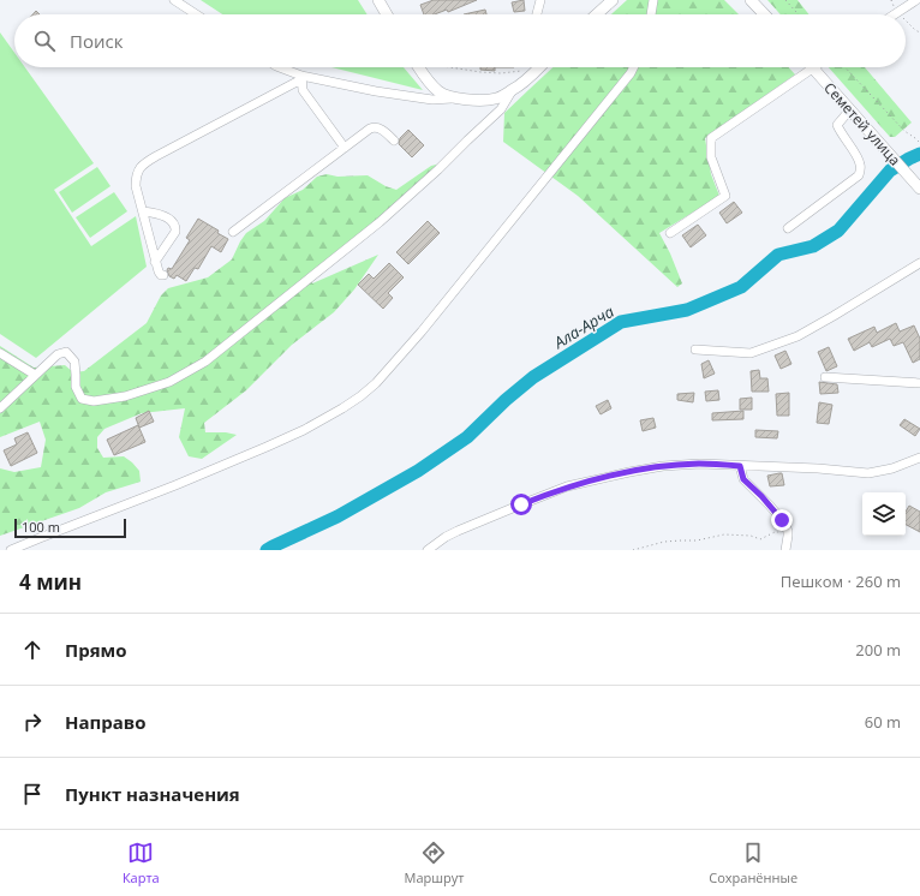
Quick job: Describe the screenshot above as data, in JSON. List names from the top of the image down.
{
  "streets": {
    "main road": ["Семетей улица"]
  },
  "water": ["Ала-Арча"],
  "scale_bar": "100 m",
  "page": {
    "search": "Поиск",
    "scale": "100 m",
    "heading": ["4 мин", "Пешком · 260 m"],
    "list": [
      ["Прямо", "200 m"],
      ["Направо", "60 m"],
      "Пункт назначения"
    ],
    "nav": ["Карта", "Маршрут", "Сохранённые"]
  }
}
